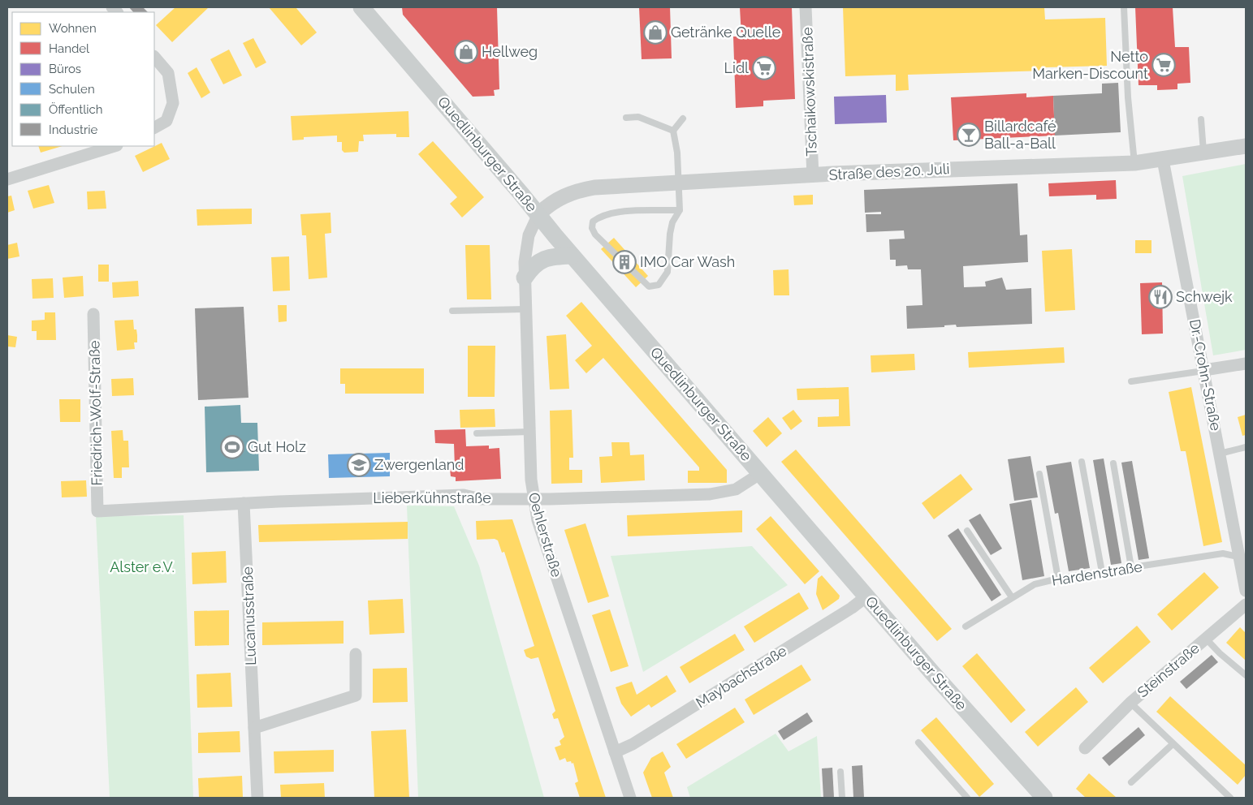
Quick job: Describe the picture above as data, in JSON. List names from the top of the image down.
{
  "streets": {
    "main road": ["Quedlinburger Straße"],
    "street": [
      "Tschaikowskistraße",
      "Straße des 20. Juli",
      "Dr.-Crohn-Straße",
      "Friedrich-Wolf-Straße",
      "Lieberkühnstraße",
      "Oehlerstraße",
      "Lucanusstraße",
      "Steinstraße",
      "Maybachstraße"
    ],
    "lane": ["Hardenstraße"]
  },
  "crossings": [
    ["Tschaikowskistraße", "Straße des 20. Juli"],
    ["Quedlinburger Straße", "Straße des 20. Juli"],
    ["Quedlinburger Straße", "Lieberkühnstraße"],
    ["Quedlinburger Straße", "Oehlerstraße"],
    ["Quedlinburger Straße", "Maybachstraße"],
    ["Straße des 20. Juli", "Dr.-Crohn-Straße"],
    ["Straße des 20. Juli", "Oehlerstraße"],
    ["Dr.-Crohn-Straße", "Hardenstraße"],
    ["Friedrich-Wolf-Straße", "Lieberkühnstraße"],
    ["Lieberkühnstraße", "Oehlerstraße"],
    ["Lieberkühnstraße", "Lucanusstraße"],
    ["Oehlerstraße", "Maybachstraße"]
  ],
  "parks": ["Alster e.V."],
  "places": {
    "shop": ["Getränke Quelle", "Hellweg"],
    "supermarket": ["Netto Marken-Discount", "Lidl"],
    "bar": ["Billardcafé Ball-a-Ball"],
    "building": ["IMO Car Wash"],
    "restaurant": ["Schwejk"],
    "sports": ["Gut Holz"],
    "school or university": ["Zwergenland"]
  },
  "legend": [
    "Wohnen",
    "Handel",
    "Büros",
    "Schulen",
    "Öffentlich",
    "Industrie"
  ]
}
